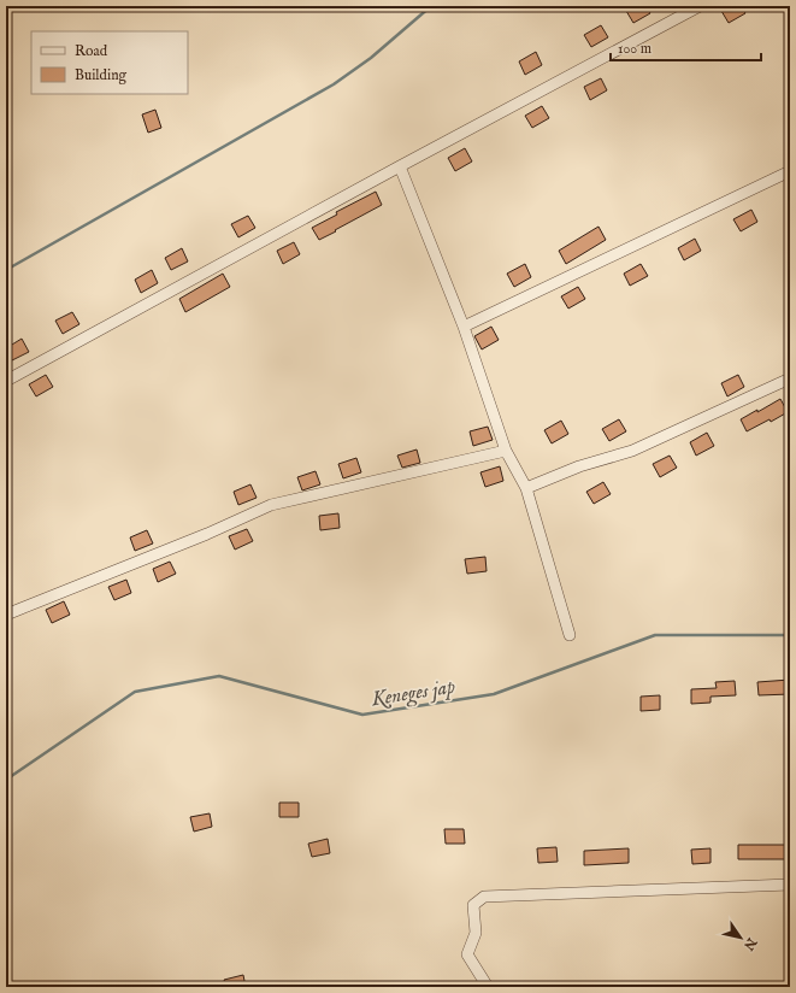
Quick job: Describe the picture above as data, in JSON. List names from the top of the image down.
{
  "water": ["Keneges jap"],
  "legend": ["Road", "Building"],
  "scale_bar": "100 m",
  "north": "bottom right"
}
